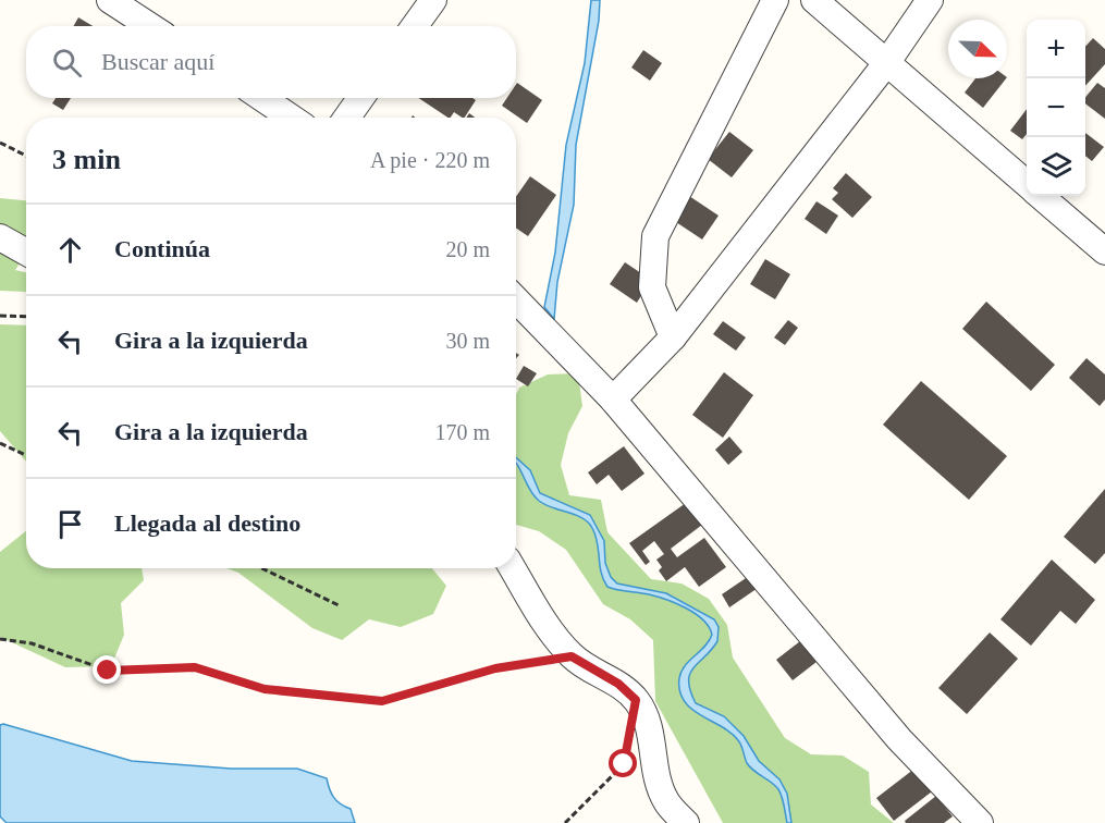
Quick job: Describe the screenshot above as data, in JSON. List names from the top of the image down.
{
  "north": "bottom right",
  "page": {
    "map_buttons": ["+", "−"],
    "search": "Buscar aquí",
    "heading": ["3 min", "A pie · 220 m"],
    "list": [
      ["Continúa", "20 m"],
      ["Gira a la izquierda", "30 m"],
      ["Gira a la izquierda", "170 m"],
      "Llegada al destino"
    ]
  }
}
